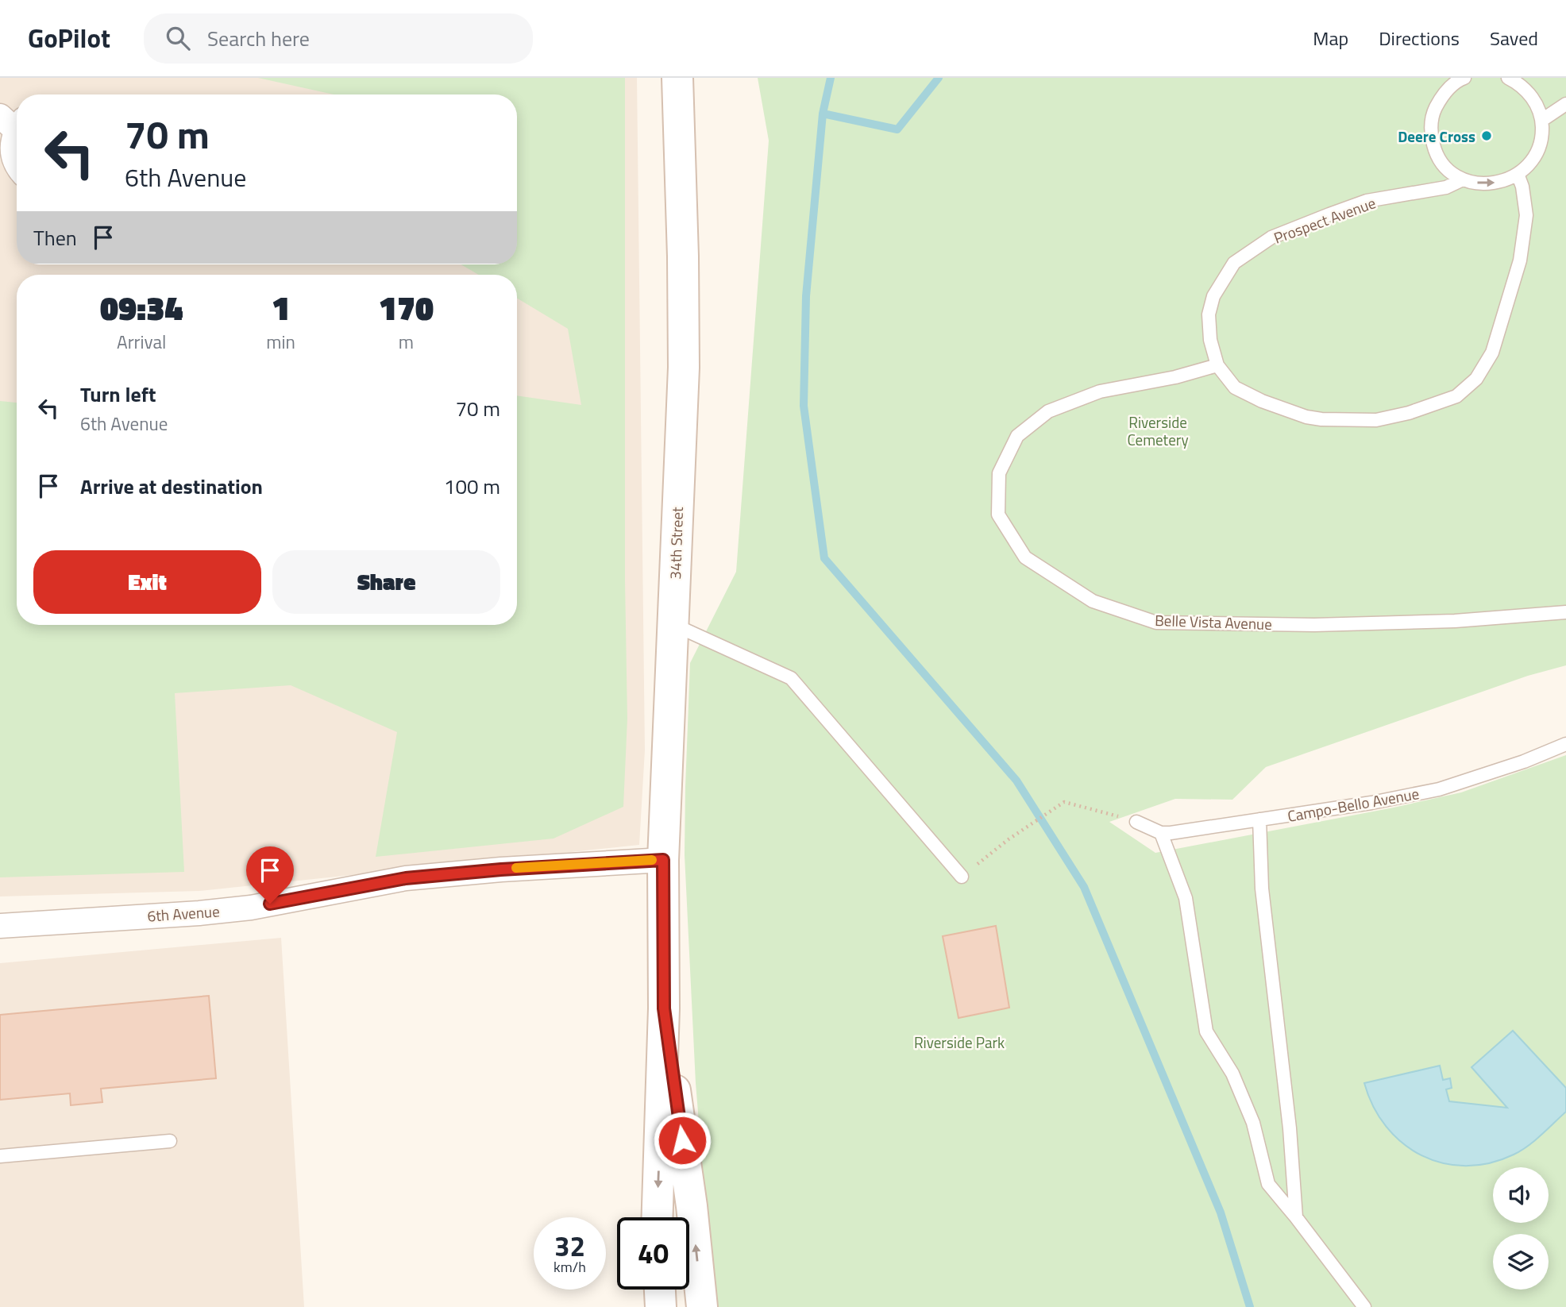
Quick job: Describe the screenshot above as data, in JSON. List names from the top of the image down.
{
  "streets": {
    "street": ["34th Street", "6th Avenue"],
    "lane": ["Prospect Avenue", "Belle Vista Avenue", "Campo-Bello Avenue"]
  },
  "crossings": [
    ["Prospect Avenue", "Belle Vista Avenue"],
    ["34th Street", "6th Avenue"]
  ],
  "parks": ["Riverside Cemetery", "Riverside Park"],
  "places": ["Deere Cross"],
  "page": {
    "header": "GoPilot",
    "search": "Search here",
    "nav": ["Map", "Directions", "Saved"],
    "turn": ["70 m", "6th Avenue"],
    "then": "Then",
    "eta": [
      "09:34",
      "Arrival",
      "1",
      "min",
      "170",
      "m"
    ],
    "list": [
      {
        "name": "Turn left",
        "note": "6th Avenue",
        "value": "70 m"
      },
      {
        "name": "Arrive at destination",
        "value": "100 m"
      }
    ],
    "buttons": ["Exit", "Share"],
    "speed": "32 km/h",
    "limit": "40"
  }
}
